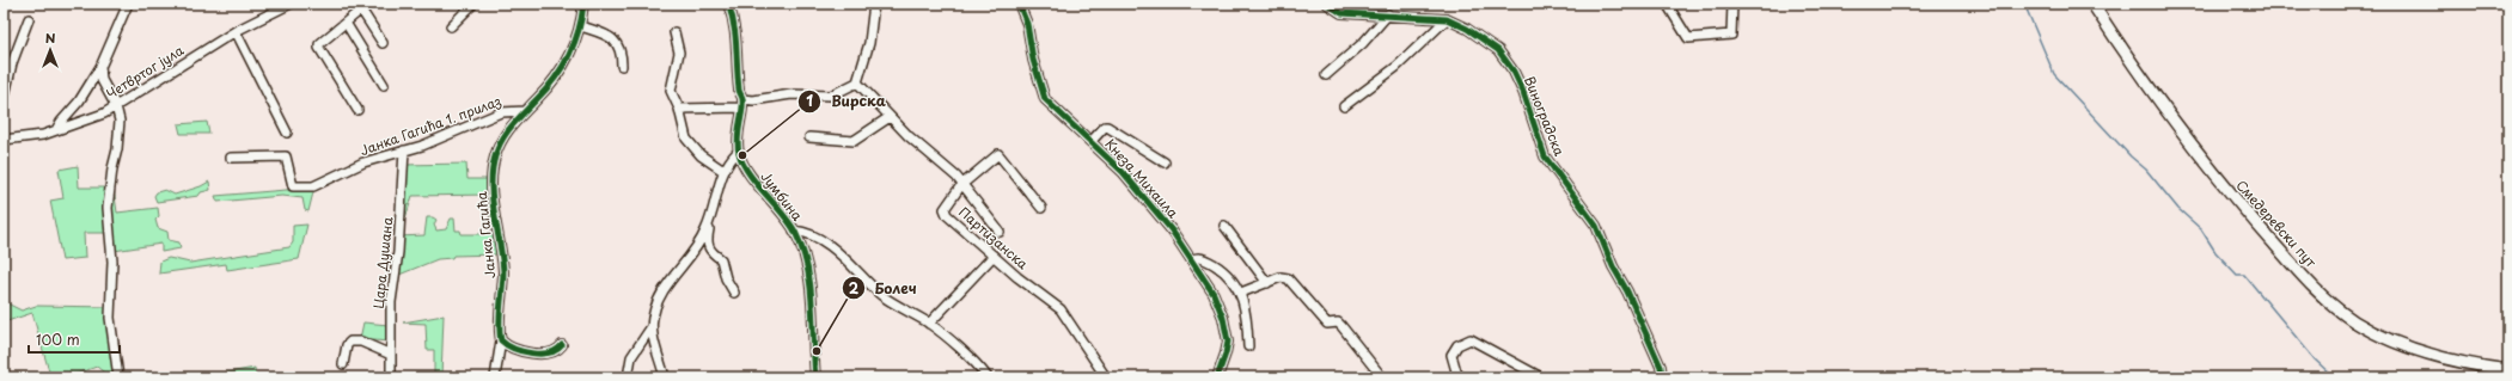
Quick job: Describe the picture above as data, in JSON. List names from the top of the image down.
{
  "streets": {
    "main road": ["Смедеревски пут"],
    "street": [
      "Четвртог јула",
      "Виноградска",
      "Јанка Гагића 1. прилаз",
      "Кнеза Михаила",
      "Јумбина",
      "Јанка Гагића",
      "Партизанска",
      "Цара Душана"
    ]
  },
  "crossings": [
    ["Јанка Гагића 1. прилаз", "Јанка Гагића"],
    ["Јанка Гагића 1. прилаз", "Цара Душана"]
  ],
  "places": ["Вирска", "Болеч"],
  "scale_bar": "100 m",
  "north": "top"
}
